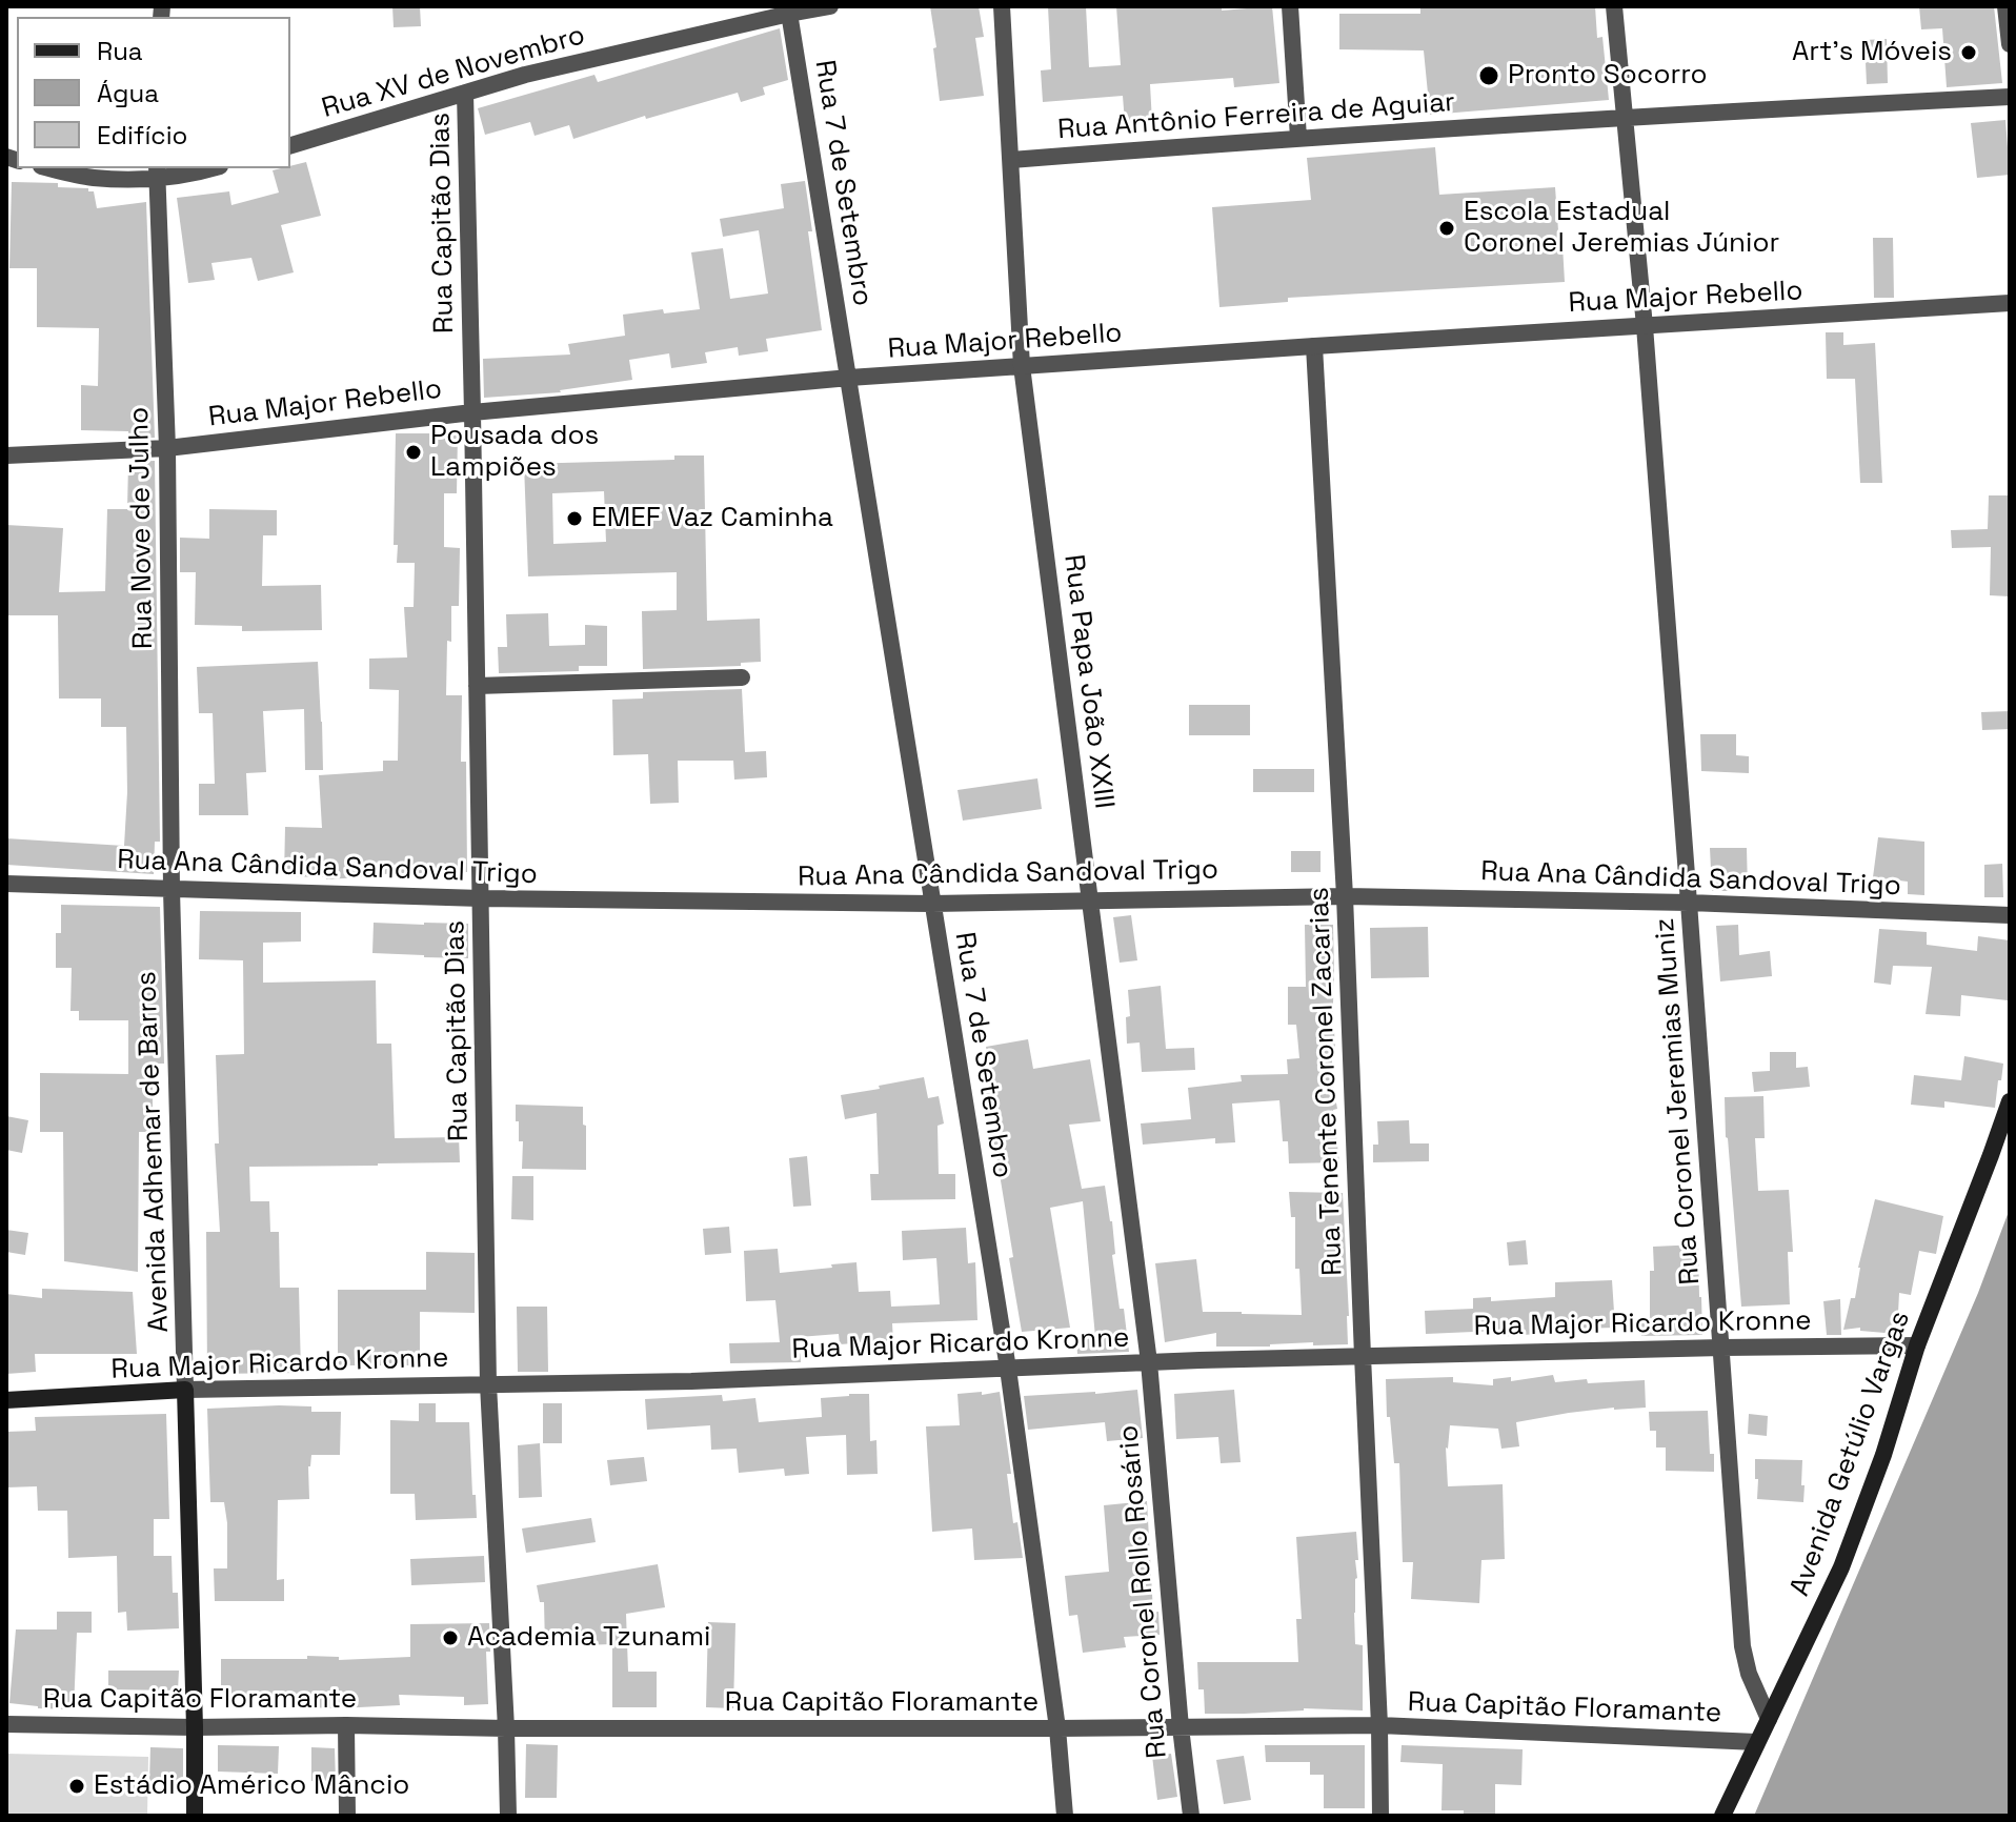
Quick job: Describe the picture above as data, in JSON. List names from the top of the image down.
{
  "streets": {
    "main road": ["Avenida Adhemar de Barros", "Rua Major Ricardo Kronne", "Avenida Getúlio Vargas"],
    "street": [
      "Rua XV de Novembro",
      "Rua Antônio Ferreira de Aguiar",
      "Rua 7 de Setembro",
      "Rua Capitão Dias",
      "Rua Major Rebello",
      "Rua Nove de Julho",
      "Rua Papa João XXIII",
      "Rua Ana Cândida Sandoval Trigo",
      "Rua Tenente Coronel Zacarias",
      "Rua Coronel Jeremias Muniz",
      "Rua Coronel Rollo Rosário",
      "Rua Capitão Floramante"
    ]
  },
  "crossings": [
    ["Rua XV de Novembro", "Rua 7 de Setembro"],
    ["Rua XV de Novembro", "Rua Capitão Dias"],
    ["Rua Antônio Ferreira de Aguiar", "Rua Papa João XXIII"],
    ["Rua Antônio Ferreira de Aguiar", "Rua Coronel Jeremias Muniz"],
    ["Rua 7 de Setembro", "Rua Major Rebello"],
    ["Rua 7 de Setembro", "Rua Ana Cândida Sandoval Trigo"],
    ["Rua 7 de Setembro", "Rua Major Ricardo Kronne"],
    ["Rua 7 de Setembro", "Rua Capitão Floramante"],
    ["Rua Capitão Dias", "Rua Major Rebello"],
    ["Rua Capitão Dias", "Rua Ana Cândida Sandoval Trigo"],
    ["Rua Capitão Dias", "Rua Major Ricardo Kronne"],
    ["Rua Capitão Dias", "Rua Capitão Floramante"],
    ["Rua Major Rebello", "Rua Nove de Julho"],
    ["Rua Major Rebello", "Rua Papa João XXIII"],
    ["Rua Major Rebello", "Rua Tenente Coronel Zacarias"],
    ["Rua Major Rebello", "Rua Coronel Jeremias Muniz"],
    ["Rua Nove de Julho", "Rua Ana Cândida Sandoval Trigo"],
    ["Rua Nove de Julho", "Avenida Adhemar de Barros"],
    ["Rua Papa João XXIII", "Rua Ana Cândida Sandoval Trigo"],
    ["Rua Papa João XXIII", "Rua Major Ricardo Kronne"],
    ["Rua Papa João XXIII", "Rua Coronel Rollo Rosário"],
    ["Rua Ana Cândida Sandoval Trigo", "Rua Tenente Coronel Zacarias"],
    ["Rua Ana Cândida Sandoval Trigo", "Rua Coronel Jeremias Muniz"],
    ["Rua Ana Cândida Sandoval Trigo", "Avenida Adhemar de Barros"],
    ["Rua Tenente Coronel Zacarias", "Rua Major Ricardo Kronne"],
    ["Rua Tenente Coronel Zacarias", "Rua Capitão Floramante"],
    ["Rua Coronel Jeremias Muniz", "Rua Major Ricardo Kronne"],
    ["Rua Coronel Jeremias Muniz", "Avenida Getúlio Vargas"],
    ["Avenida Adhemar de Barros", "Rua Major Ricardo Kronne"],
    ["Avenida Adhemar de Barros", "Rua Capitão Floramante"],
    ["Rua Major Ricardo Kronne", "Avenida Getúlio Vargas"],
    ["Rua Major Ricardo Kronne", "Rua Coronel Rollo Rosário"],
    ["Avenida Getúlio Vargas", "Rua Capitão Floramante"],
    ["Rua Coronel Rollo Rosário", "Rua Capitão Floramante"]
  ],
  "places": [
    "Art's Móveis",
    "Pronto Socorro",
    "Escola Estadual Coronel Jeremias Júnior",
    "Pousada dos Lampiões",
    "EMEF Vaz Caminha",
    "Academia Tzunami",
    "Estádio Américo Mâncio"
  ],
  "legend": ["Rua", "Água", "Edifício"]
}
